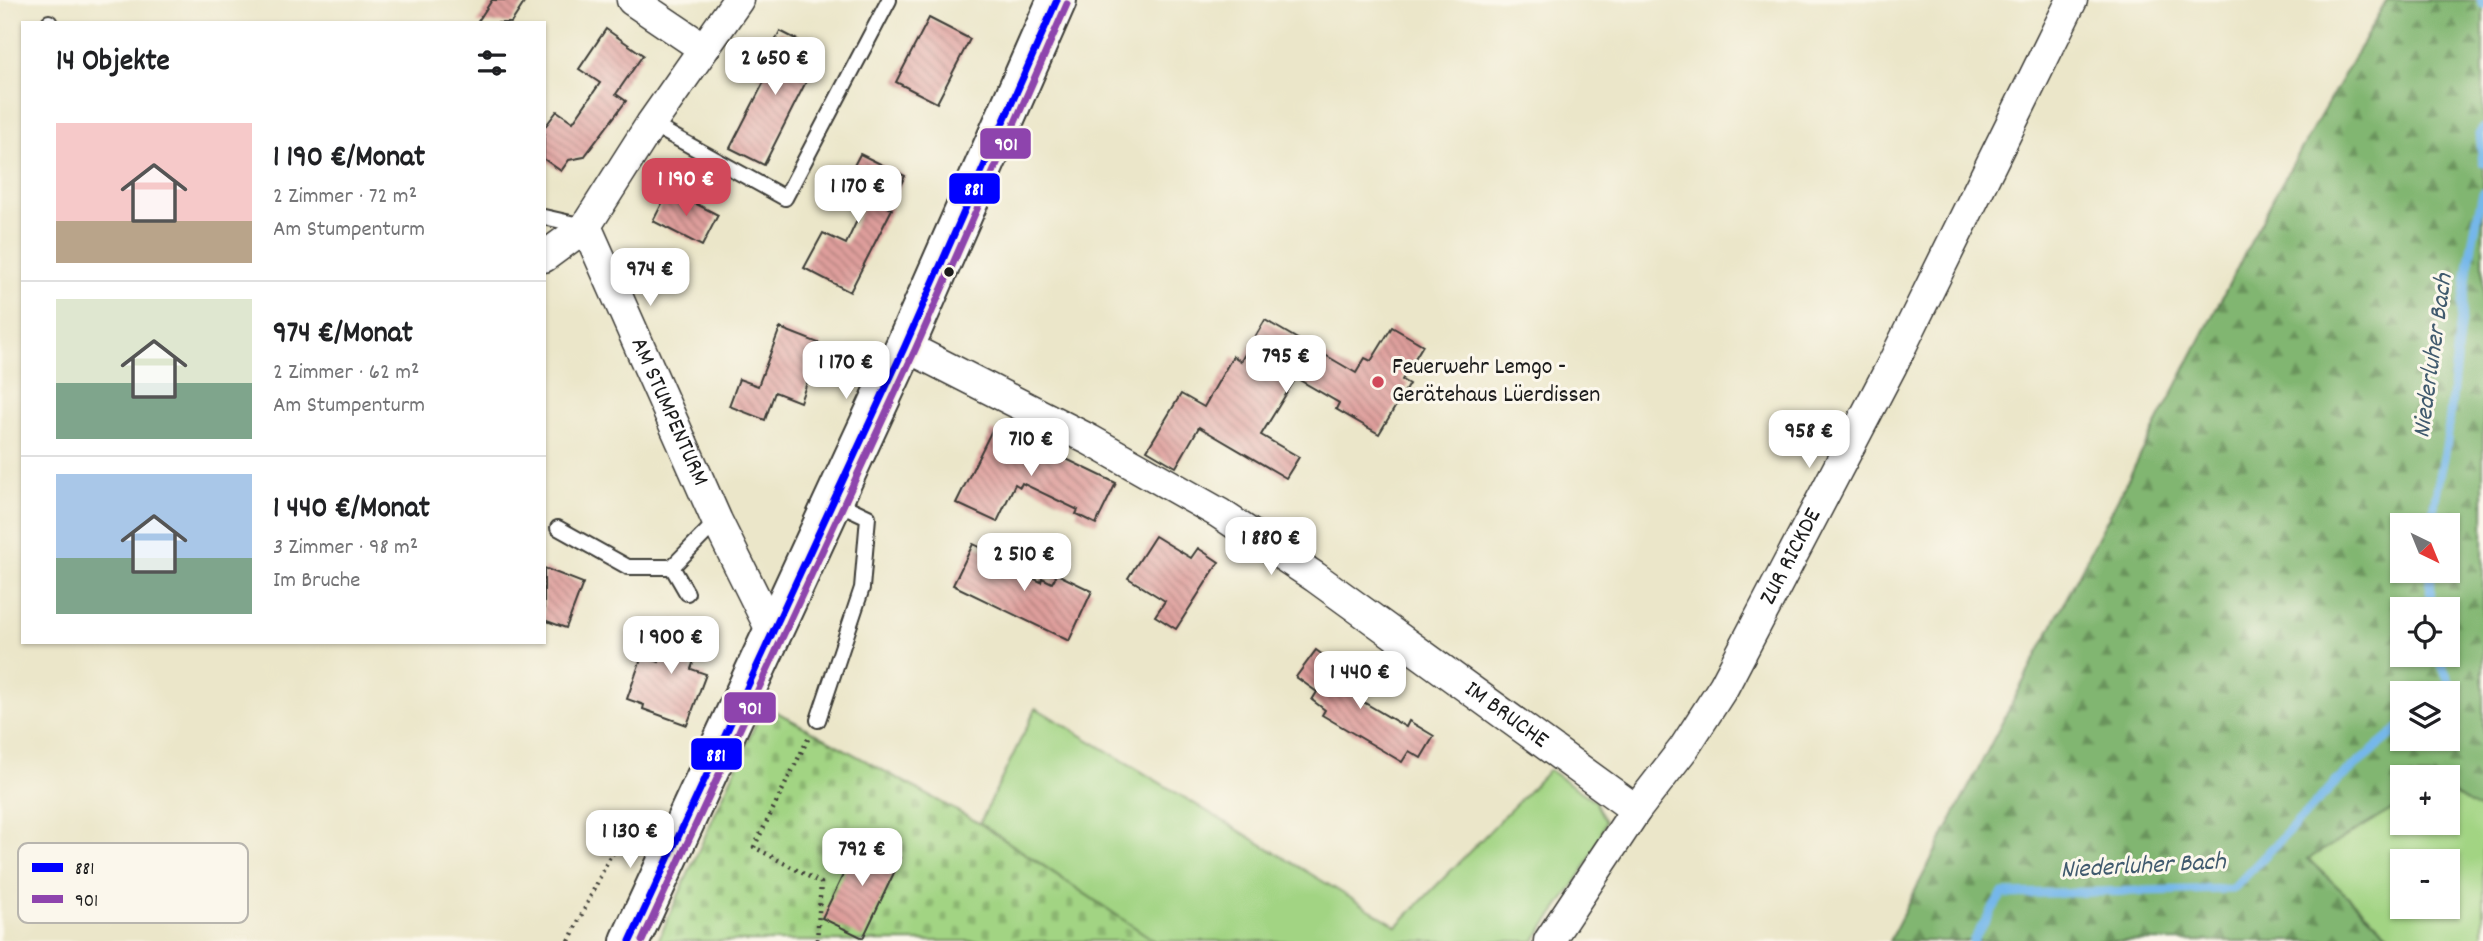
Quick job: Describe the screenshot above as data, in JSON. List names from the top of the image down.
{
  "streets": {
    "street": ["AM STUMPENTURM", "ZUR RICKDE", "IM BRUCHE"]
  },
  "crossings": [
    ["ZUR RICKDE", "IM BRUCHE"]
  ],
  "water": ["Niederluher Bach"],
  "places": ["Feuerwehr Lemgo - Gerätehaus Lüerdissen"],
  "lines": ["transit line 881", "transit line 901"],
  "legend": ["881", "901"],
  "north": "bottom right",
  "page": {
    "heading": "14 Objekte",
    "price": [
      "2 650 €",
      "1 190 €",
      "1 170 €",
      "974 €",
      "795 €",
      "1 170 €",
      "958 €",
      "710 €",
      "1 880 €",
      "2 510 €",
      "1 900 €",
      "1 440 €",
      "1 130 €",
      "792 €"
    ],
    "list": [
      {
        "name": "1 190 €/Monat",
        "note": "2 Zimmer · 72 m² · Am Stumpenturm"
      },
      {
        "name": "974 €/Monat",
        "note": "2 Zimmer · 62 m² · Am Stumpenturm"
      },
      {
        "name": "1 440 €/Monat",
        "note": "3 Zimmer · 98 m² · Im Bruche"
      }
    ],
    "map_buttons": ["+", "−"]
  }
}
